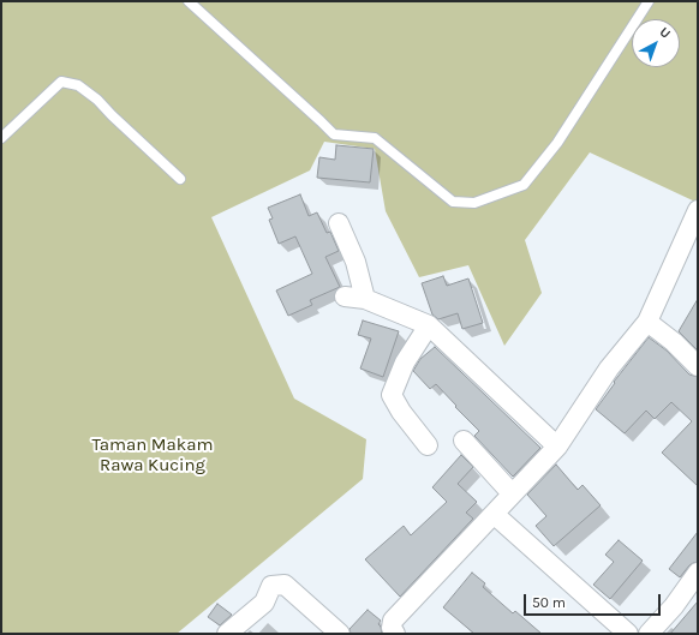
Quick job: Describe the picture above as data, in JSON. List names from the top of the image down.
{
  "parks": ["Taman Makam Rawa Kucing"],
  "scale_bar": "50 m",
  "north": "top right"
}
